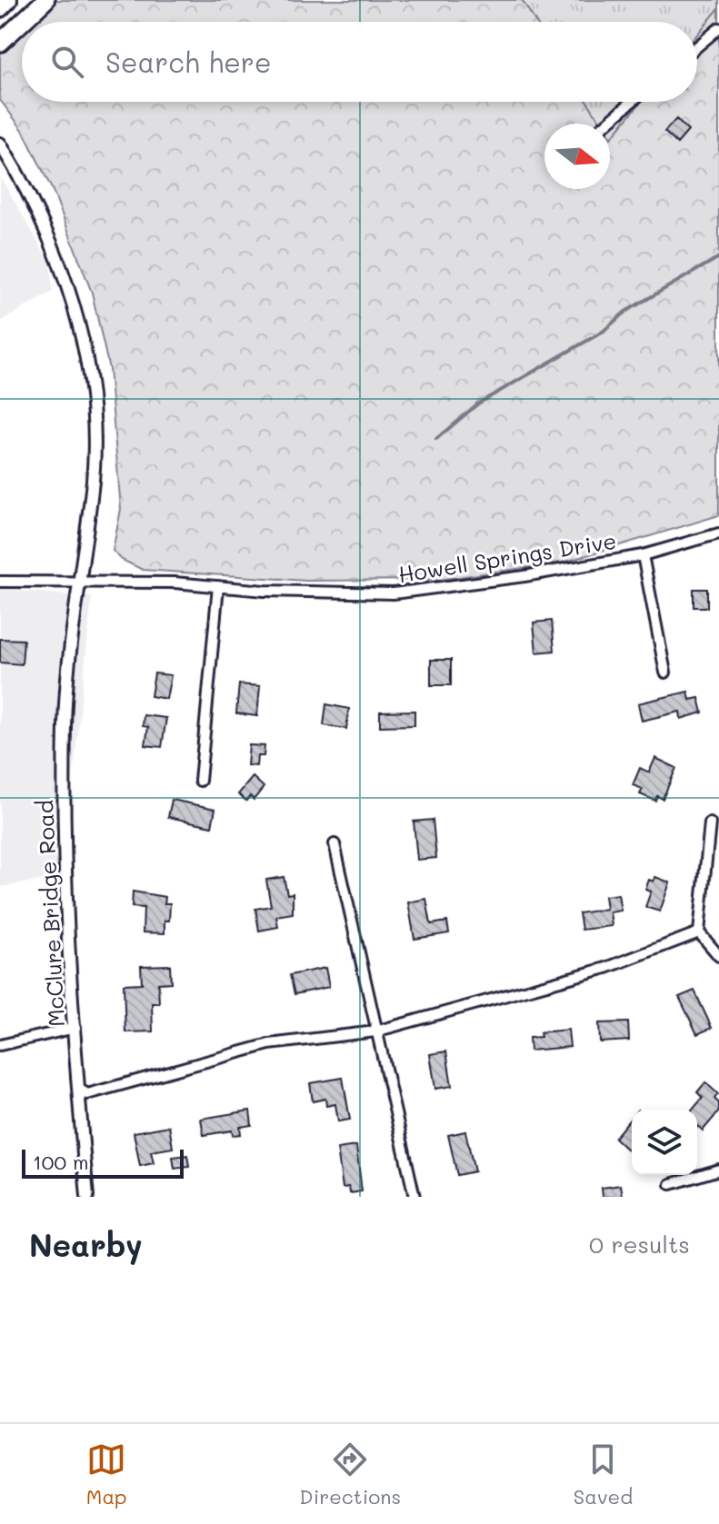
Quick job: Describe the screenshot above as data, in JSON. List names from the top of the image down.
{
  "streets": {
    "street": ["Howell Springs Drive", "McClure Bridge Road"]
  },
  "crossings": [
    ["Howell Springs Drive", "McClure Bridge Road"]
  ],
  "scale_bar": "100 m",
  "north": "right",
  "page": {
    "search": "Search here",
    "scale": "100 m",
    "heading": ["Nearby", "0 results"],
    "nav": ["Map", "Directions", "Saved"]
  }
}
